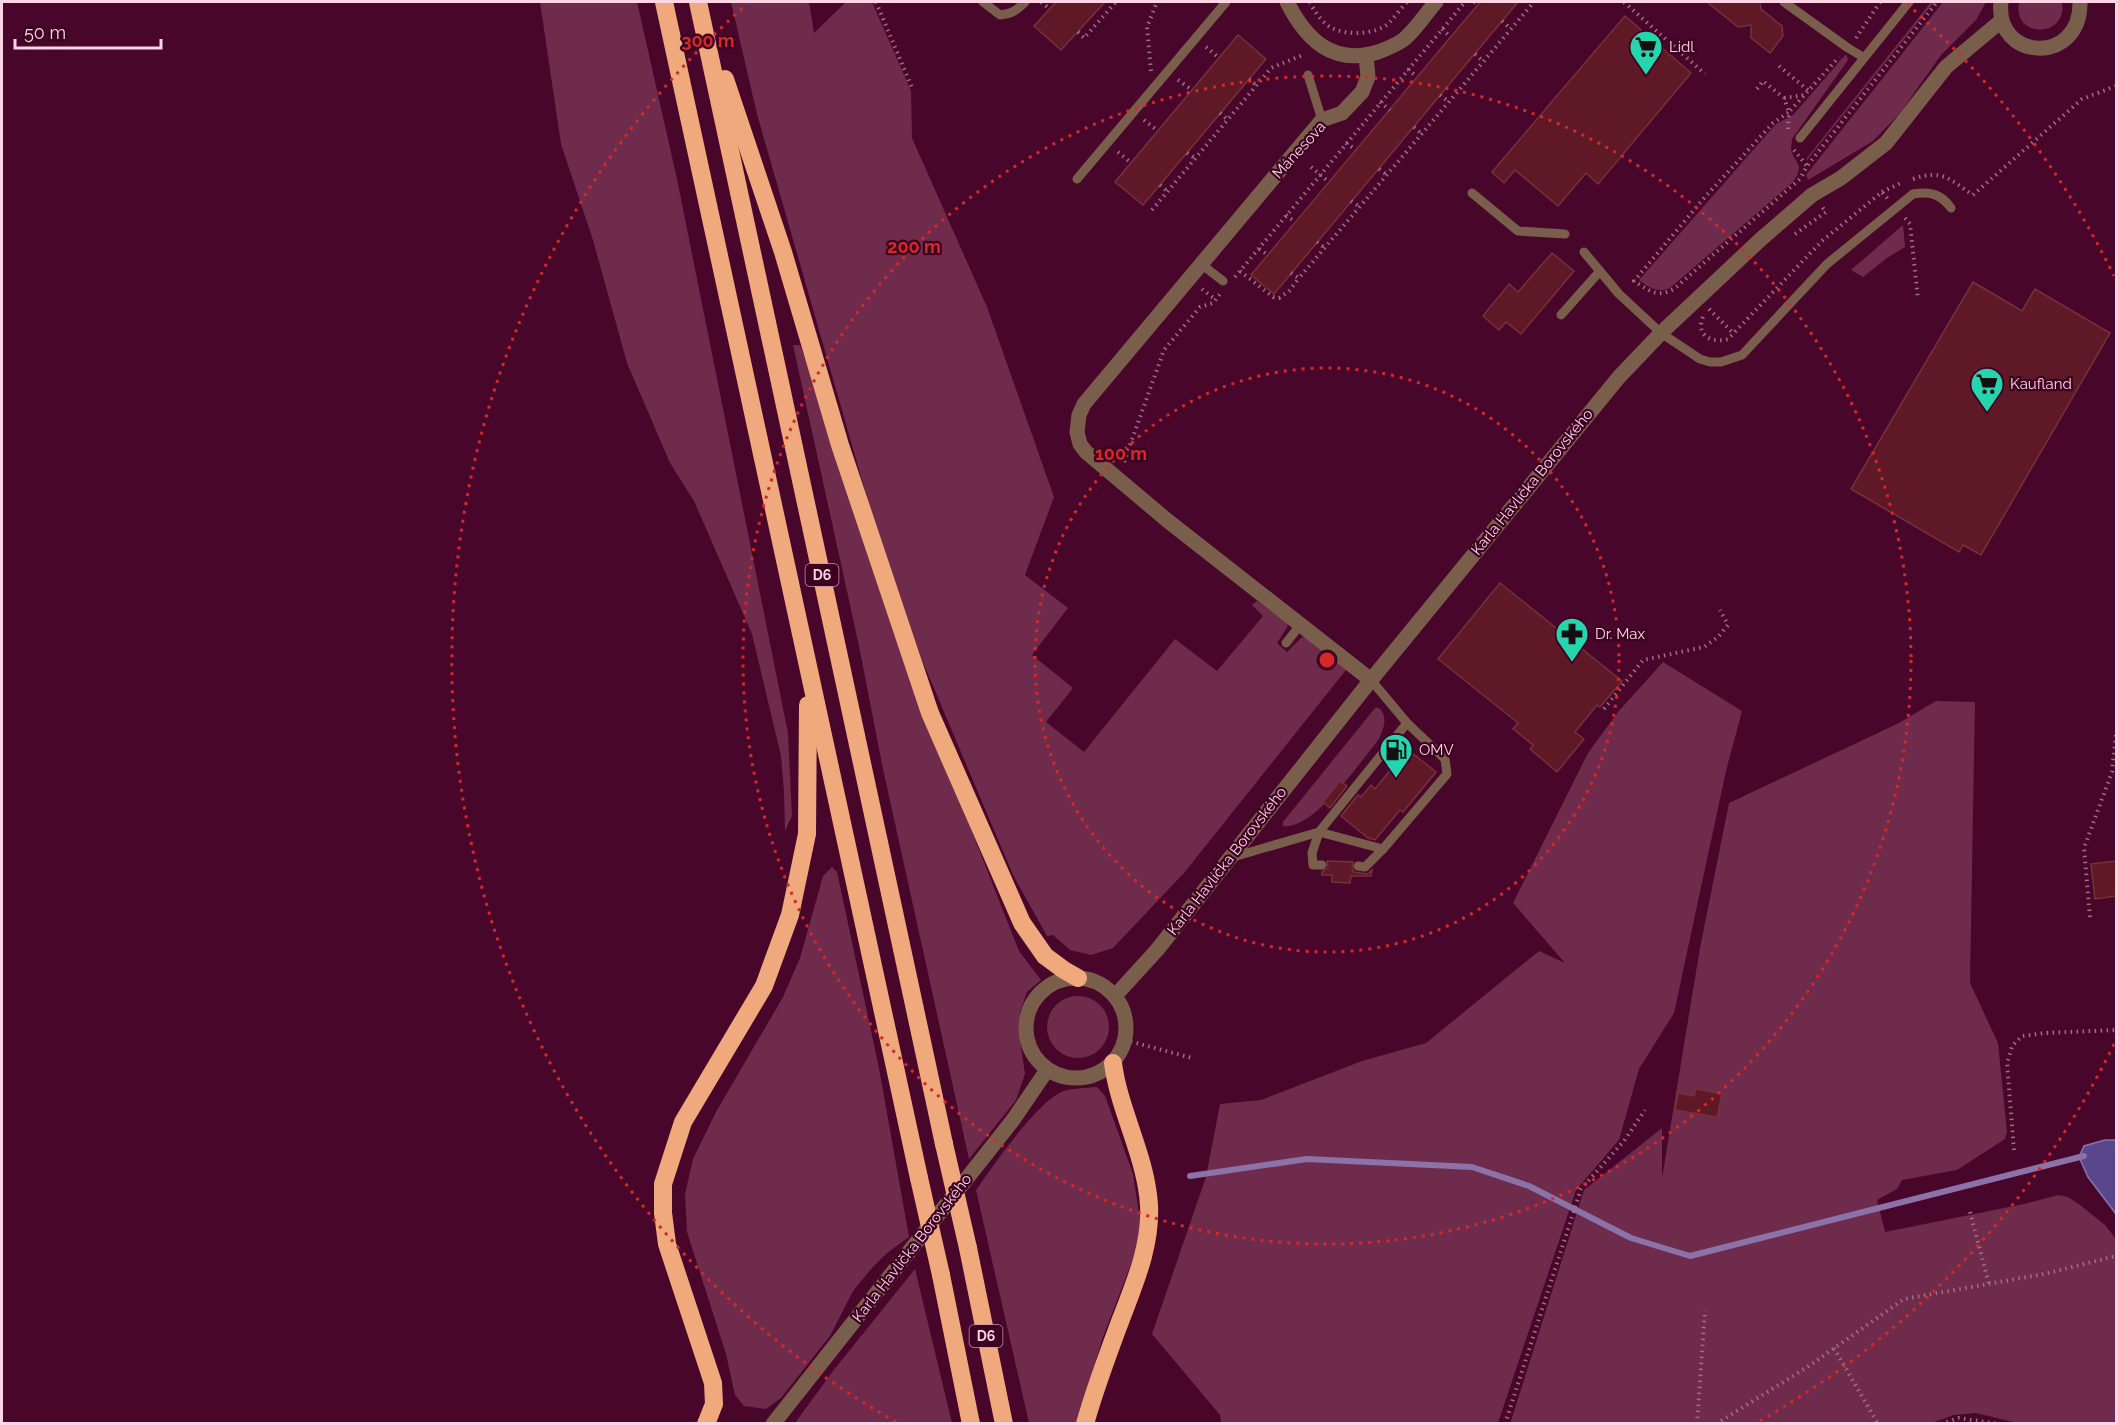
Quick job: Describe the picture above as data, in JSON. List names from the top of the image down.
{
  "streets": {
    "highway": ["D6"],
    "street": ["Mánesova", "Karla Havlíčka Borovského"]
  },
  "crossings": [
    ["Mánesova", "Karla Havlíčka Borovského"]
  ],
  "places": {
    "supermarket": ["Lidl", "Kaufland"],
    "pharmacy": ["Dr. Max"],
    "fuel station": ["OMV"]
  },
  "scale_bar": "50 m",
  "rings": ["300 m", "200 m", "100 m"]
}
